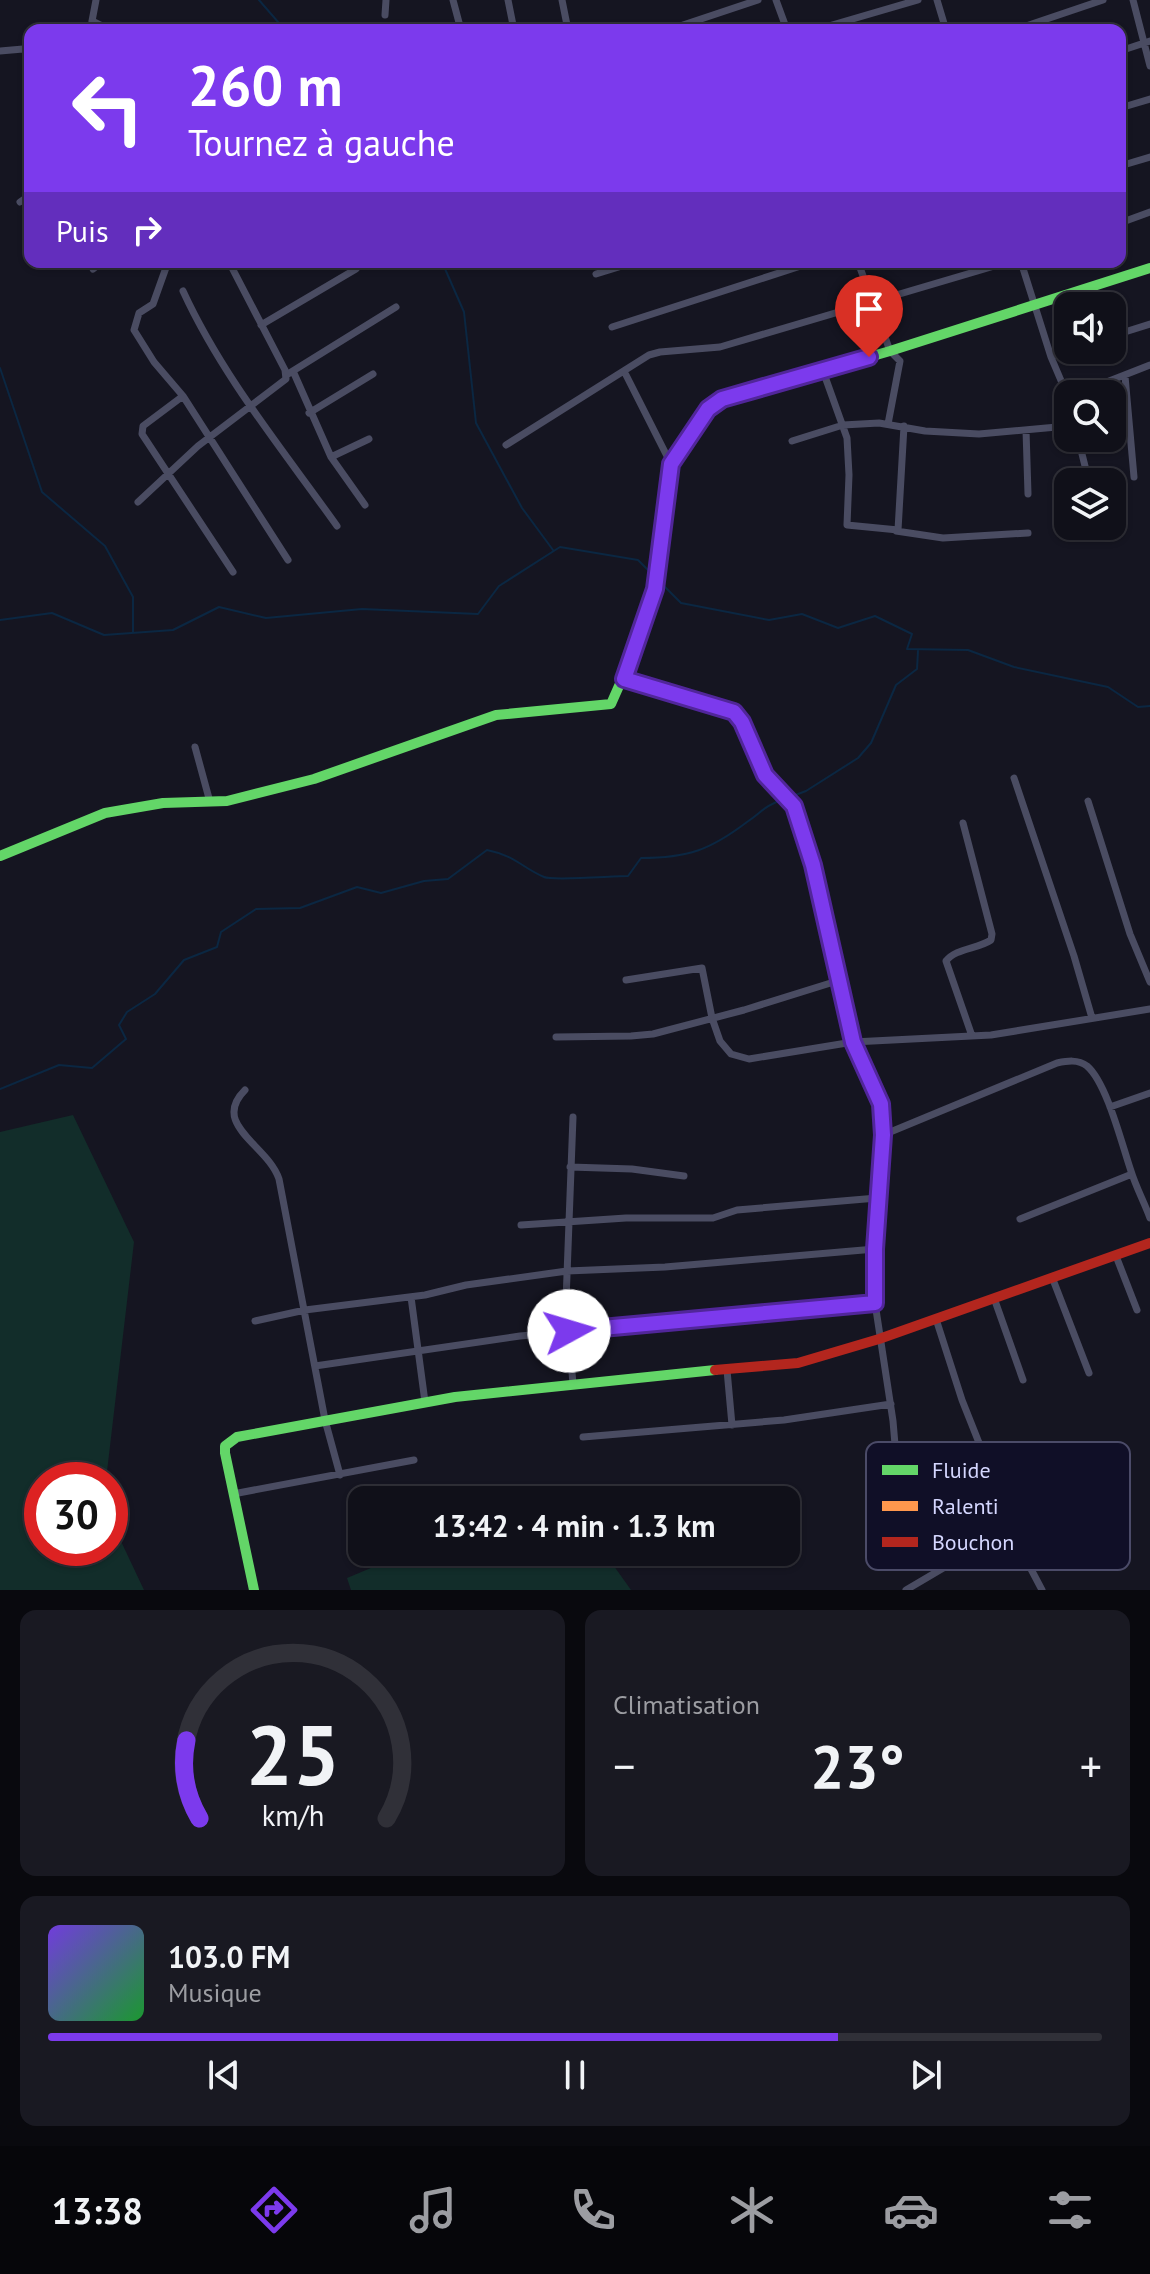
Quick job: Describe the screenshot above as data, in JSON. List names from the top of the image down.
{
  "legend": ["Fluide", "Ralenti", "Bouchon"],
  "page": {
    "turn": ["260 m", "Tournez à gauche"],
    "then": "Puis",
    "limit": "30",
    "trip": "13:42 · 4 min · 1.3 km",
    "tile": "Climatisation",
    "heat": ["−", "23°", "+"],
    "song": ["103.0 FM", "Musique"],
    "tabs": "13:38",
    "gauge": ["25", "km/h"]
  }
}
